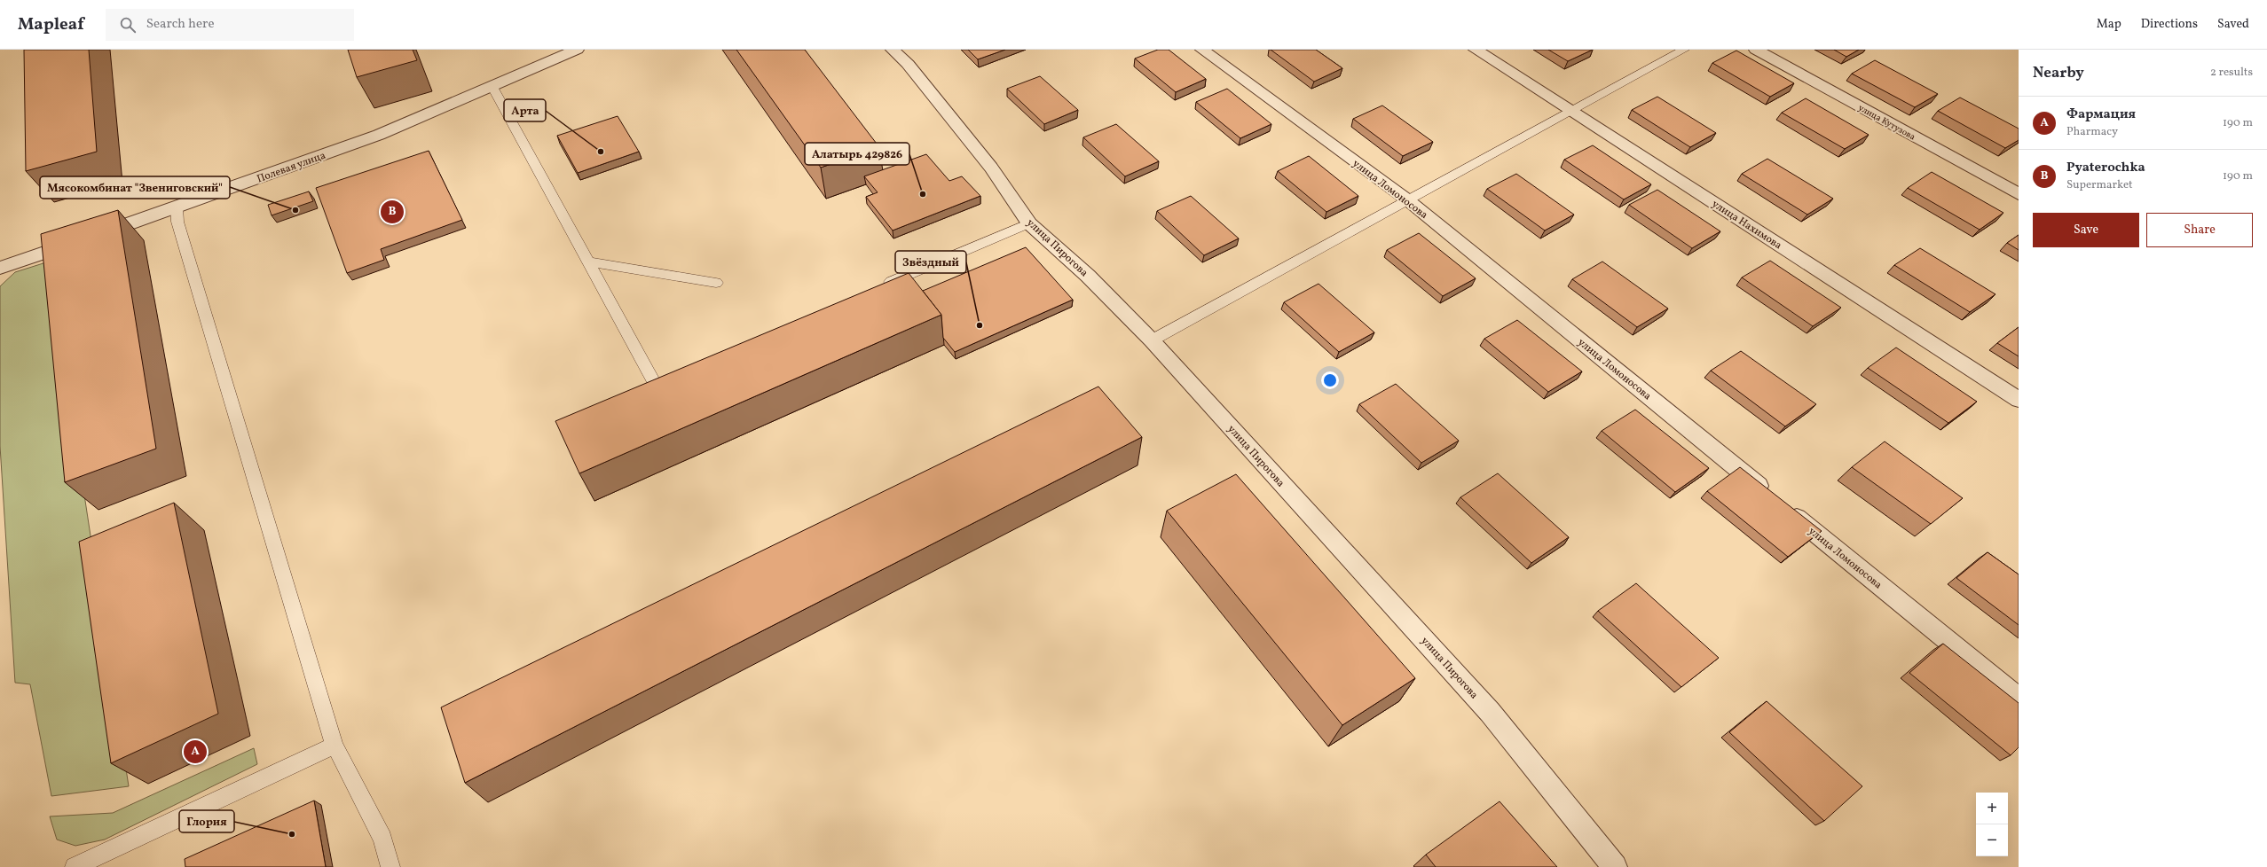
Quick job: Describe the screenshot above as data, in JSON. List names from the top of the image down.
{
  "streets": {
    "street": [
      "улица Кутузова",
      "Полевая улица",
      "улица Ломоносова",
      "улица Нахимова",
      "улица Пирогова"
    ]
  },
  "places": [
    "Арта",
    "Алатырь 429826",
    "Мясокомбинат \"Звениговский\"",
    "Звёздный",
    "Глория"
  ],
  "page": {
    "header": "Mapleaf",
    "search": "Search here",
    "nav": ["Map", "Directions", "Saved"],
    "heading": ["Nearby", "2 results"],
    "list": [
      {
        "mark": "A",
        "name": "Фармация",
        "note": "Pharmacy",
        "value": "190 m"
      },
      {
        "mark": "B",
        "name": "Pyaterochka",
        "note": "Supermarket",
        "value": "190 m"
      }
    ],
    "pins": ["B", "A"],
    "buttons": ["Save", "Share"],
    "map_buttons": ["+", "−"]
  }
}
